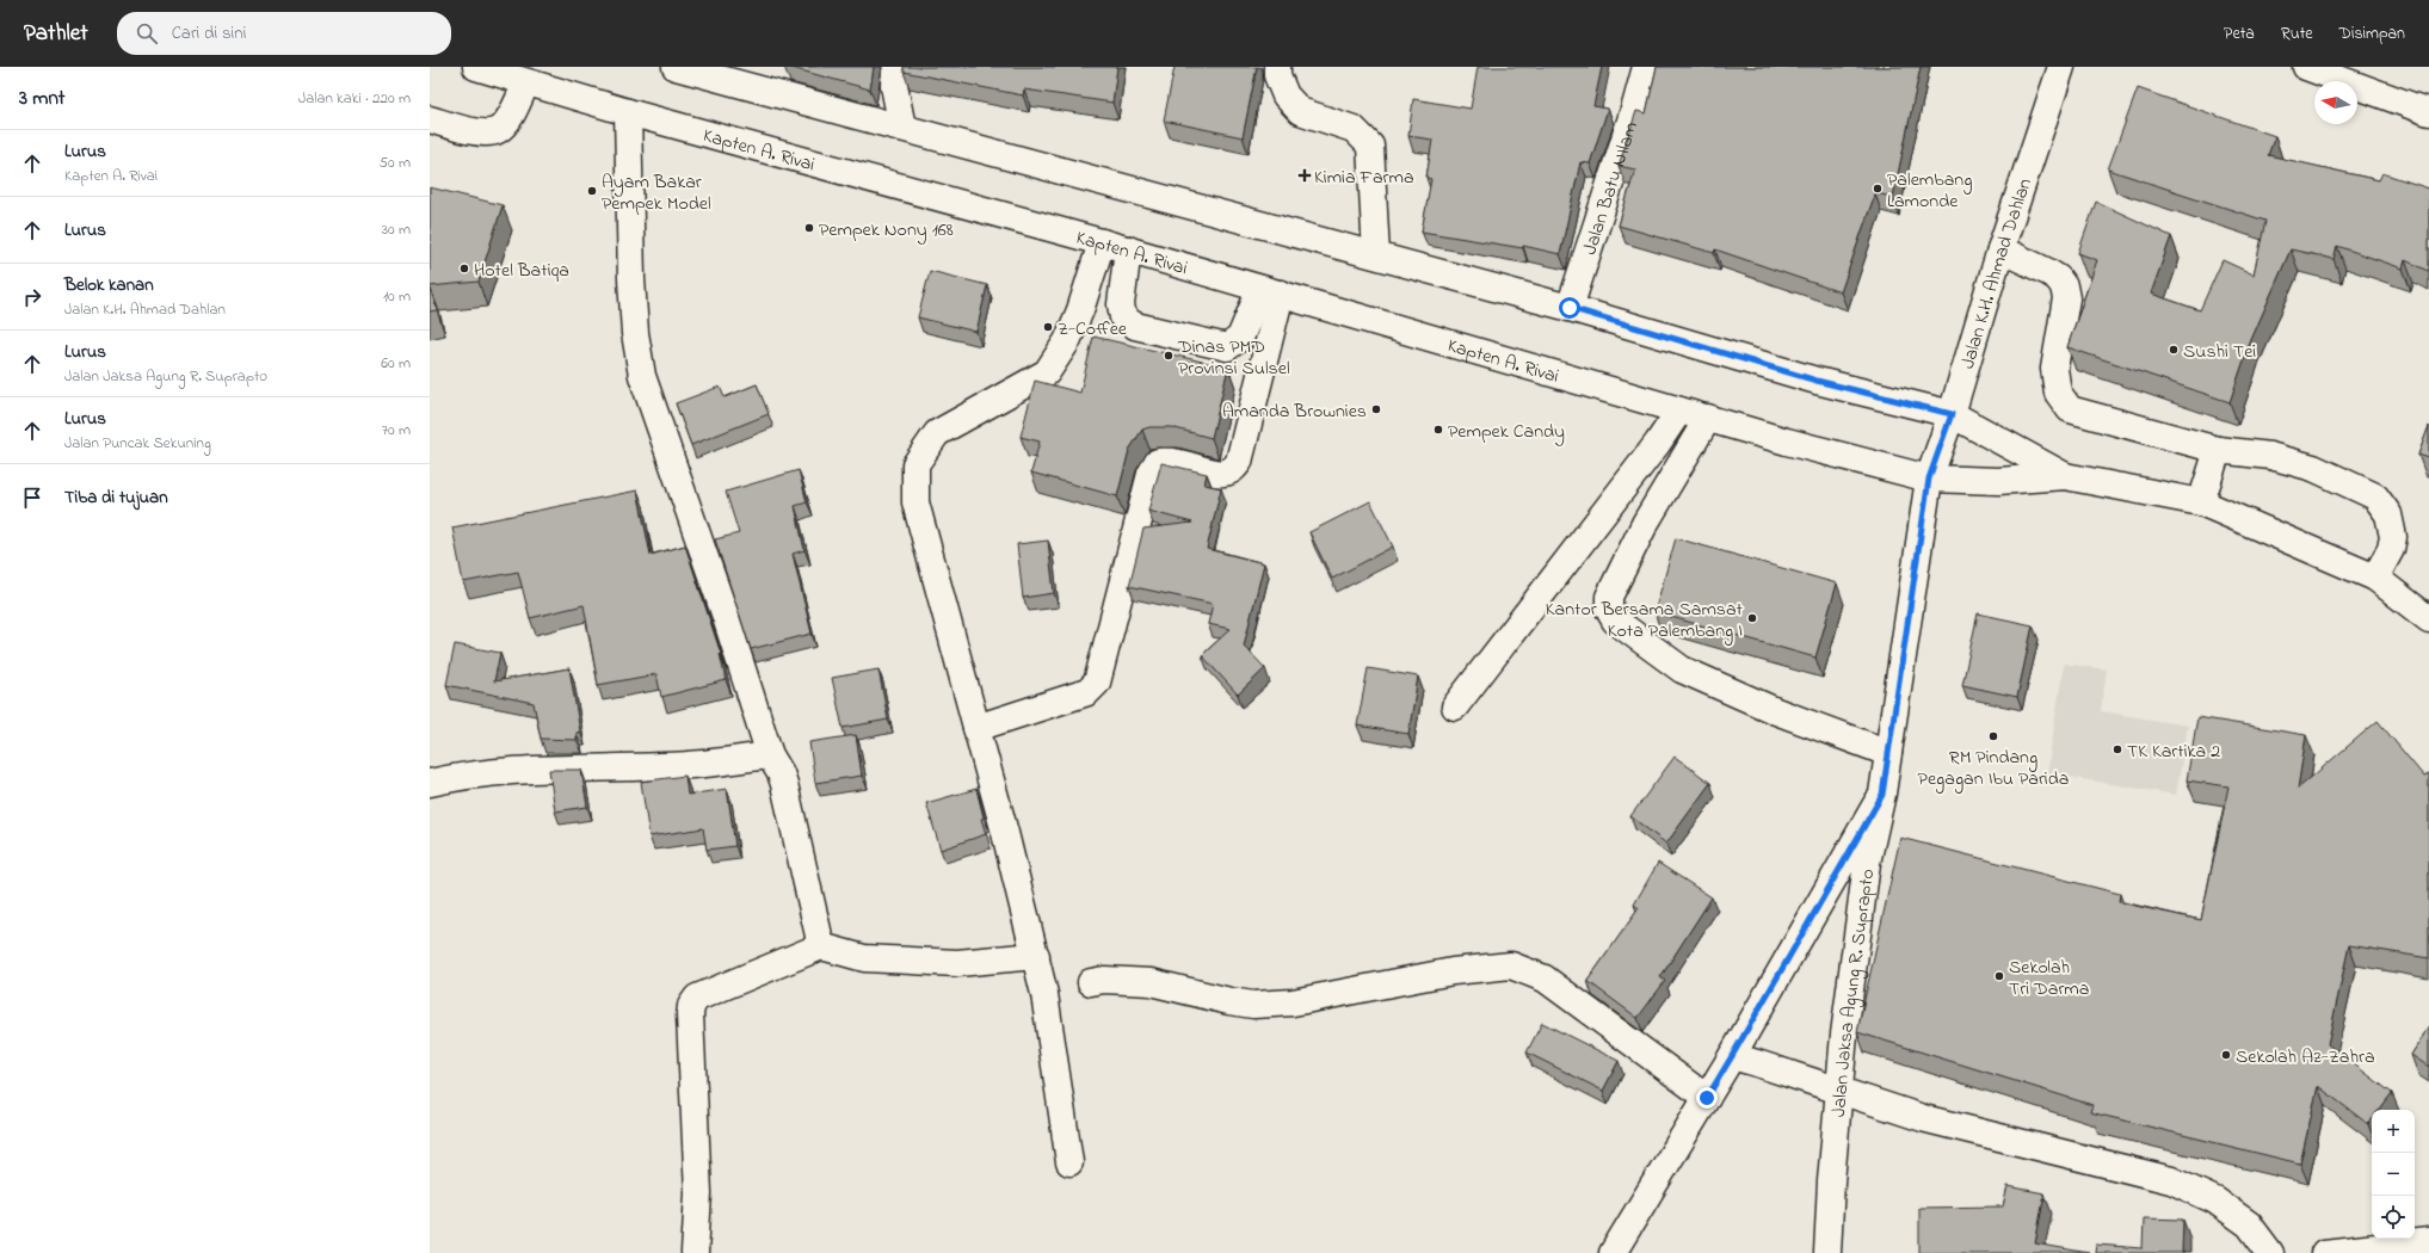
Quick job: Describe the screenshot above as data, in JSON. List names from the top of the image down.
{
  "streets": {
    "street": [
      "Kapten A. Rivai",
      "Jalan Batu NIlam",
      "Jalan K.H. Ahmad Dahlan",
      "Jalan Jaksa Agung R. Suprapto"
    ]
  },
  "crossings": [
    ["Kapten A. Rivai", "Jalan K.H. Ahmad Dahlan"],
    ["Kapten A. Rivai", "Jalan Jaksa Agung R. Suprapto"],
    ["Jalan K.H. Ahmad Dahlan", "Jalan Jaksa Agung R. Suprapto"]
  ],
  "places": {
    "health": ["Kimia Farma"],
    "other": [
      "Palembang Lamonde",
      "Ayam Bakar Pempek Model",
      "Pempek Nony 168",
      "Hotel Batiqa",
      "Z-Coffee",
      "Sushi Tei",
      "Dinas PMD Provinsi Sulsel",
      "Amanda Brownies",
      "Pempek Candy",
      "Kantor Bersama Samsat Kota Palembang I",
      "RM Pindang Pegagan Ibu Parida",
      "TK Kartika 2",
      "Sekolah Tri Darma",
      "Sekolah Az-Zahra"
    ]
  },
  "north": "left",
  "page": {
    "header": "Pathlet",
    "search": "Cari di sini",
    "nav": ["Peta", "Rute", "Disimpan"],
    "heading": ["3 mnt", "Jalan kaki · 220 m"],
    "list": [
      ["Lurus", "Kapten A. Rivai", "50 m"],
      ["Lurus", "30 m"],
      ["Belok kanan", "Jalan K.H. Ahmad Dahlan", "10 m"],
      ["Lurus", "Jalan Jaksa Agung R. Suprapto", "60 m"],
      ["Lurus", "Jalan Puncak Sekuning", "70 m"],
      "Tiba di tujuan"
    ],
    "map_buttons": ["+", "−"]
  }
}
